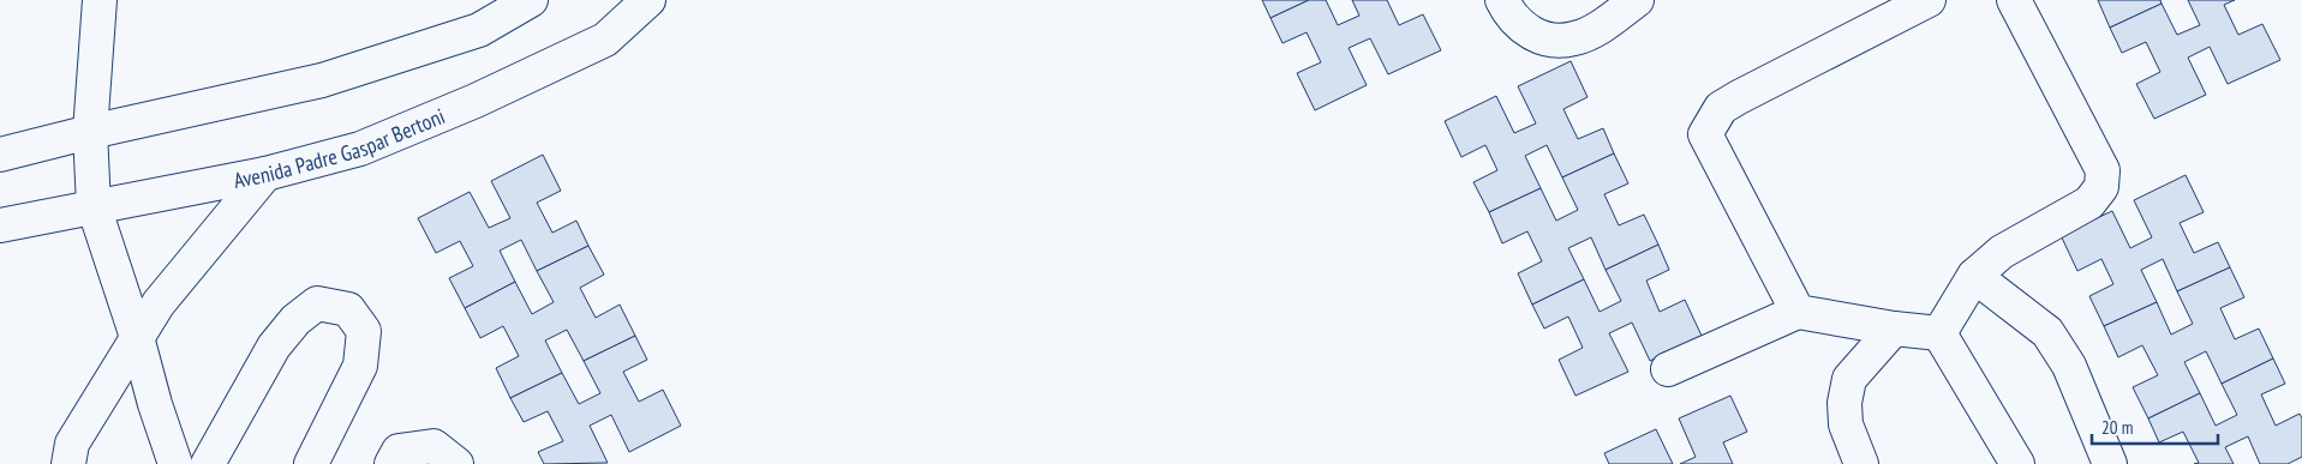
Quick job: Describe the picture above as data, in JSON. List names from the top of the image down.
{
  "streets": {
    "street": ["Avenida Padre Gaspar Bertoni"]
  },
  "scale_bar": "20 m"
}
